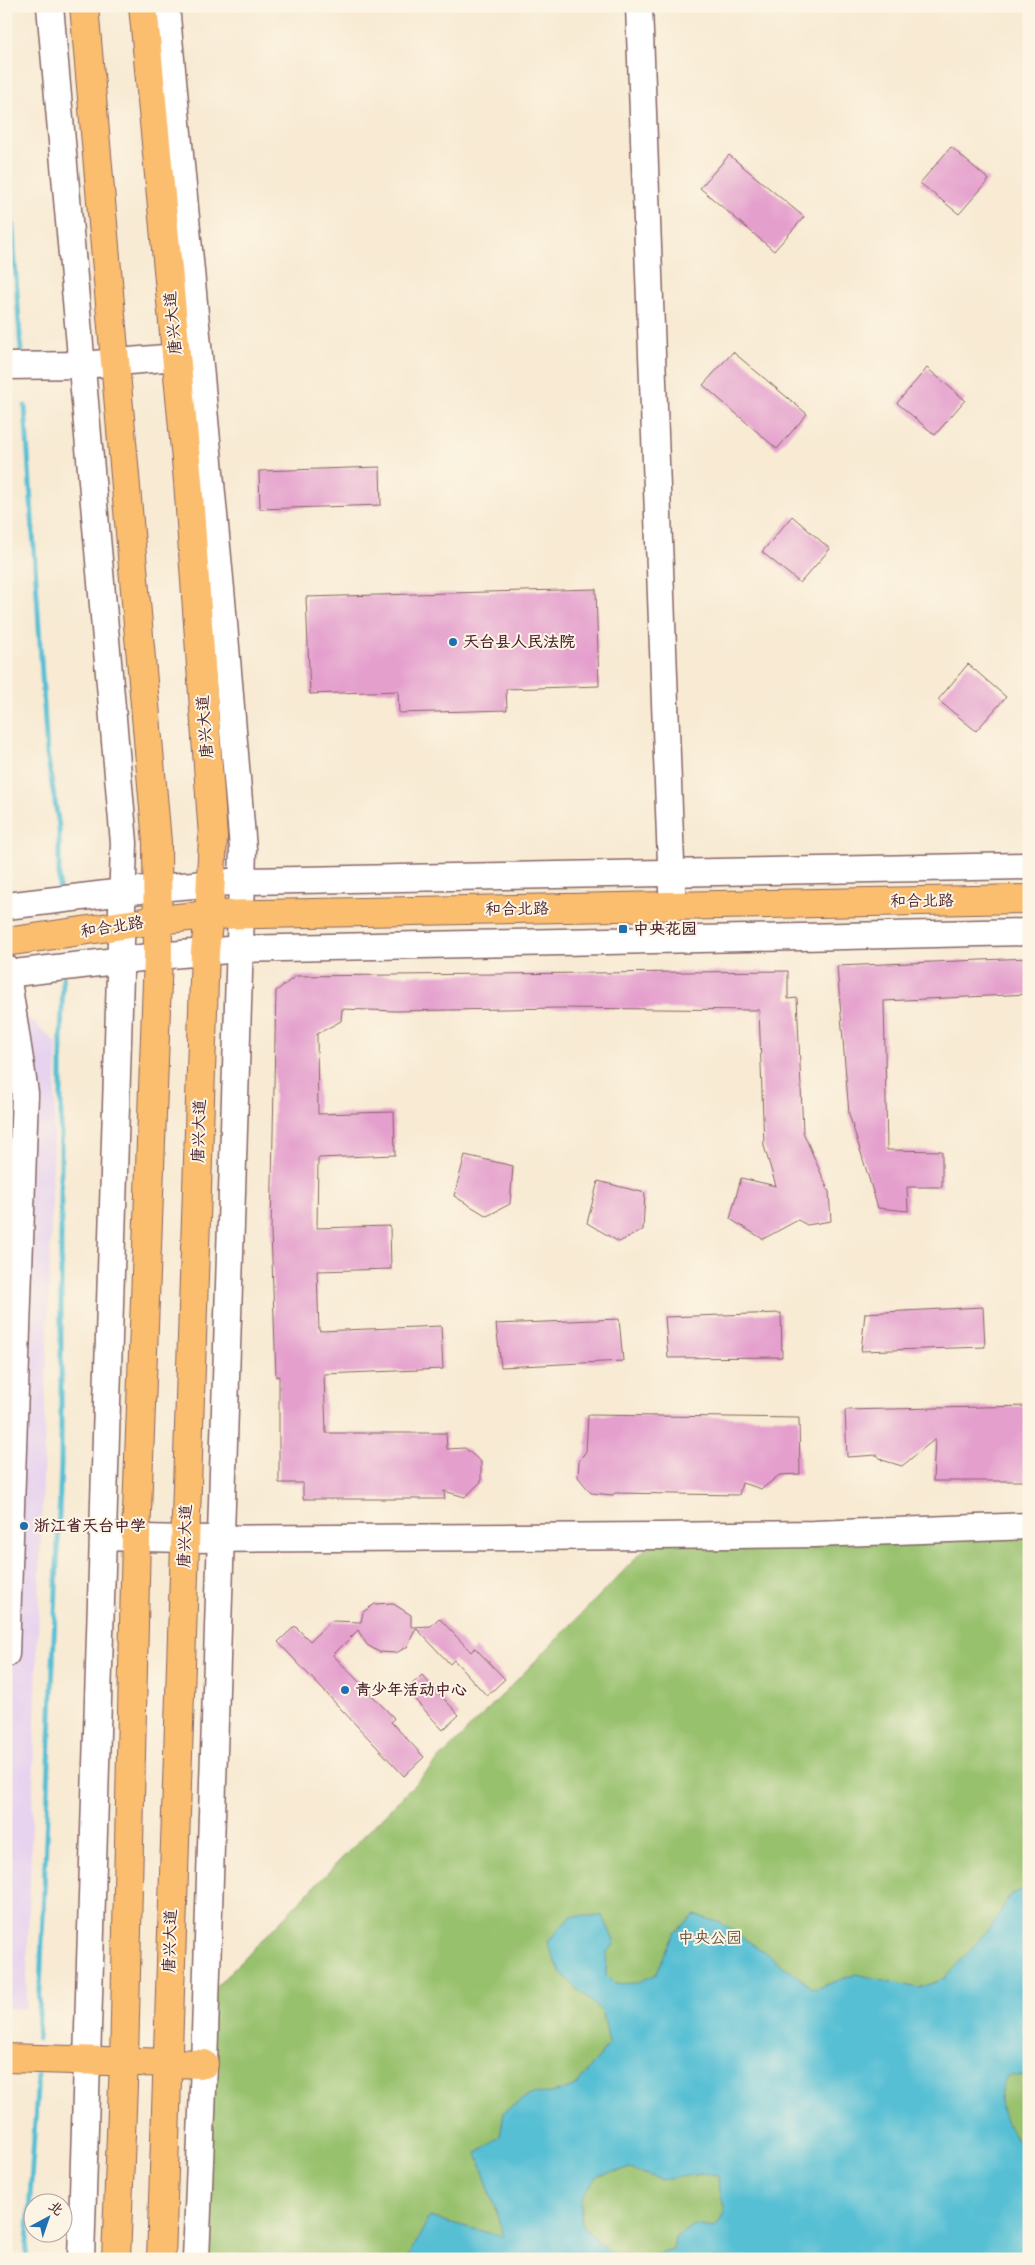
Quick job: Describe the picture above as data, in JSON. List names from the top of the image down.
{
  "streets": {
    "main road": ["唐兴大道", "和合北路"]
  },
  "crossings": [
    ["唐兴大道", "和合北路"]
  ],
  "parks": ["中央公园"],
  "places": {
    "other": ["天台县人民法院", "浙江省天台中学", "青少年活动中心"],
    "transit": ["中央花园"]
  },
  "north": "top right"
}
